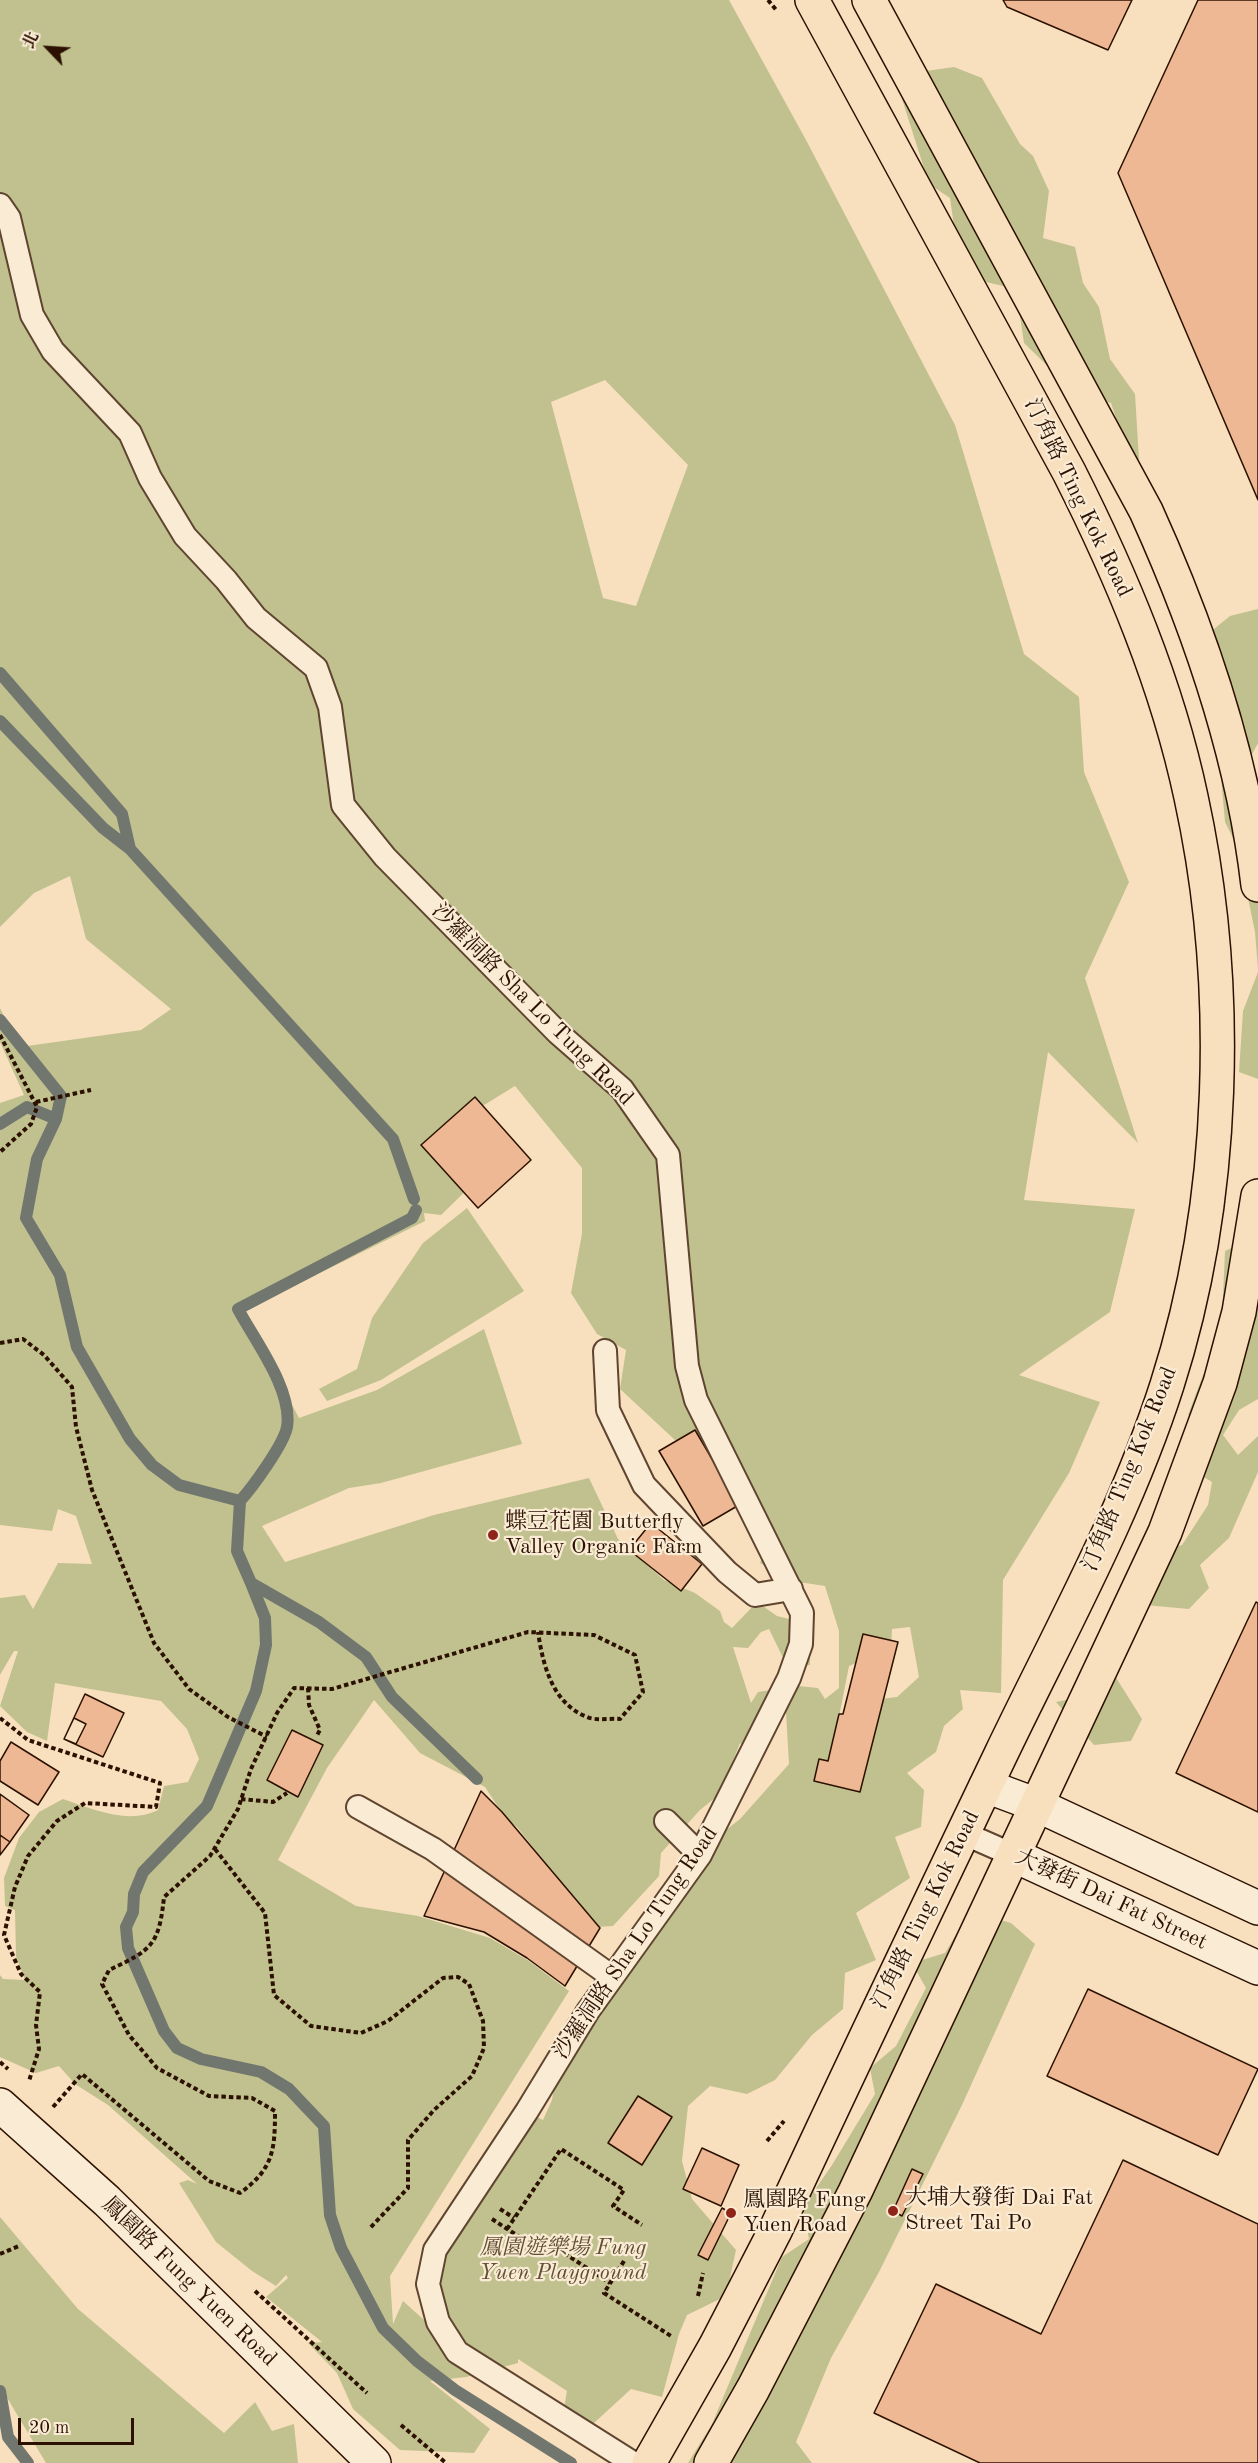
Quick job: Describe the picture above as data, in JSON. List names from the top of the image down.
{
  "streets": {
    "main road": ["汀角路 Ting Kok Road"],
    "street": ["大發街 Dai Fat Street", "鳳園路 Fung Yuen Road"],
    "lane": ["沙羅洞路 Sha Lo Tung Road"]
  },
  "crossings": [
    ["汀角路 Ting Kok Road", "大發街 Dai Fat Street"]
  ],
  "parks": ["鳳園遊樂場 Fung Yuen Playground"],
  "places": ["蝶豆花園 Butterfly Valley Organic Farm", "大埔大發街 Dai Fat Street Tai Po", "鳳園路 Fung Yuen Road"],
  "scale_bar": "20 m",
  "north": "top left"
}
